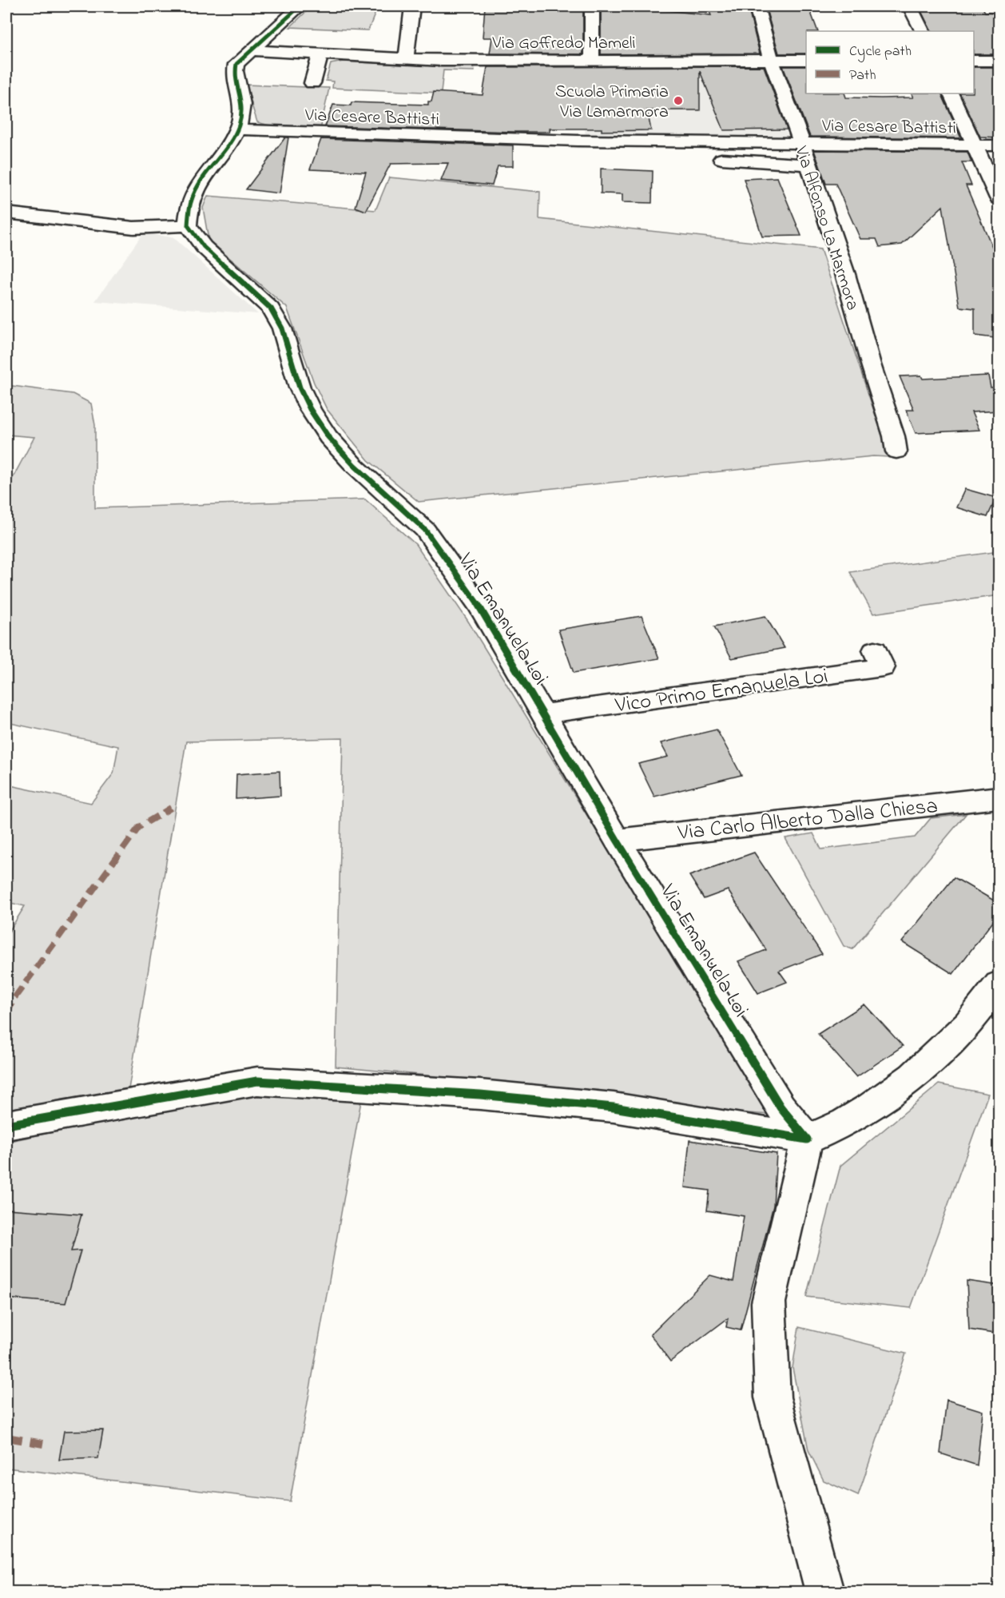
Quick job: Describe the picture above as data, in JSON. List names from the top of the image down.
{
  "streets": {
    "street": [
      "Via Goffredo Mameli",
      "Via Cesare Battisti",
      "Via Alfonso La Marmora",
      "Via Emanuela Loi",
      "Vico Primo Emanuela Loi",
      "Via Carlo Alberto Dalla Chiesa"
    ]
  },
  "crossings": [
    ["Via Goffredo Mameli", "Via Alfonso La Marmora"],
    ["Via Cesare Battisti", "Via Alfonso La Marmora"],
    ["Via Emanuela Loi", "Vico Primo Emanuela Loi"],
    ["Via Emanuela Loi", "Via Carlo Alberto Dalla Chiesa"]
  ],
  "places": ["Scuola Primaria Via Lamarmora"],
  "legend": ["Cycle path", "Path"]
}
